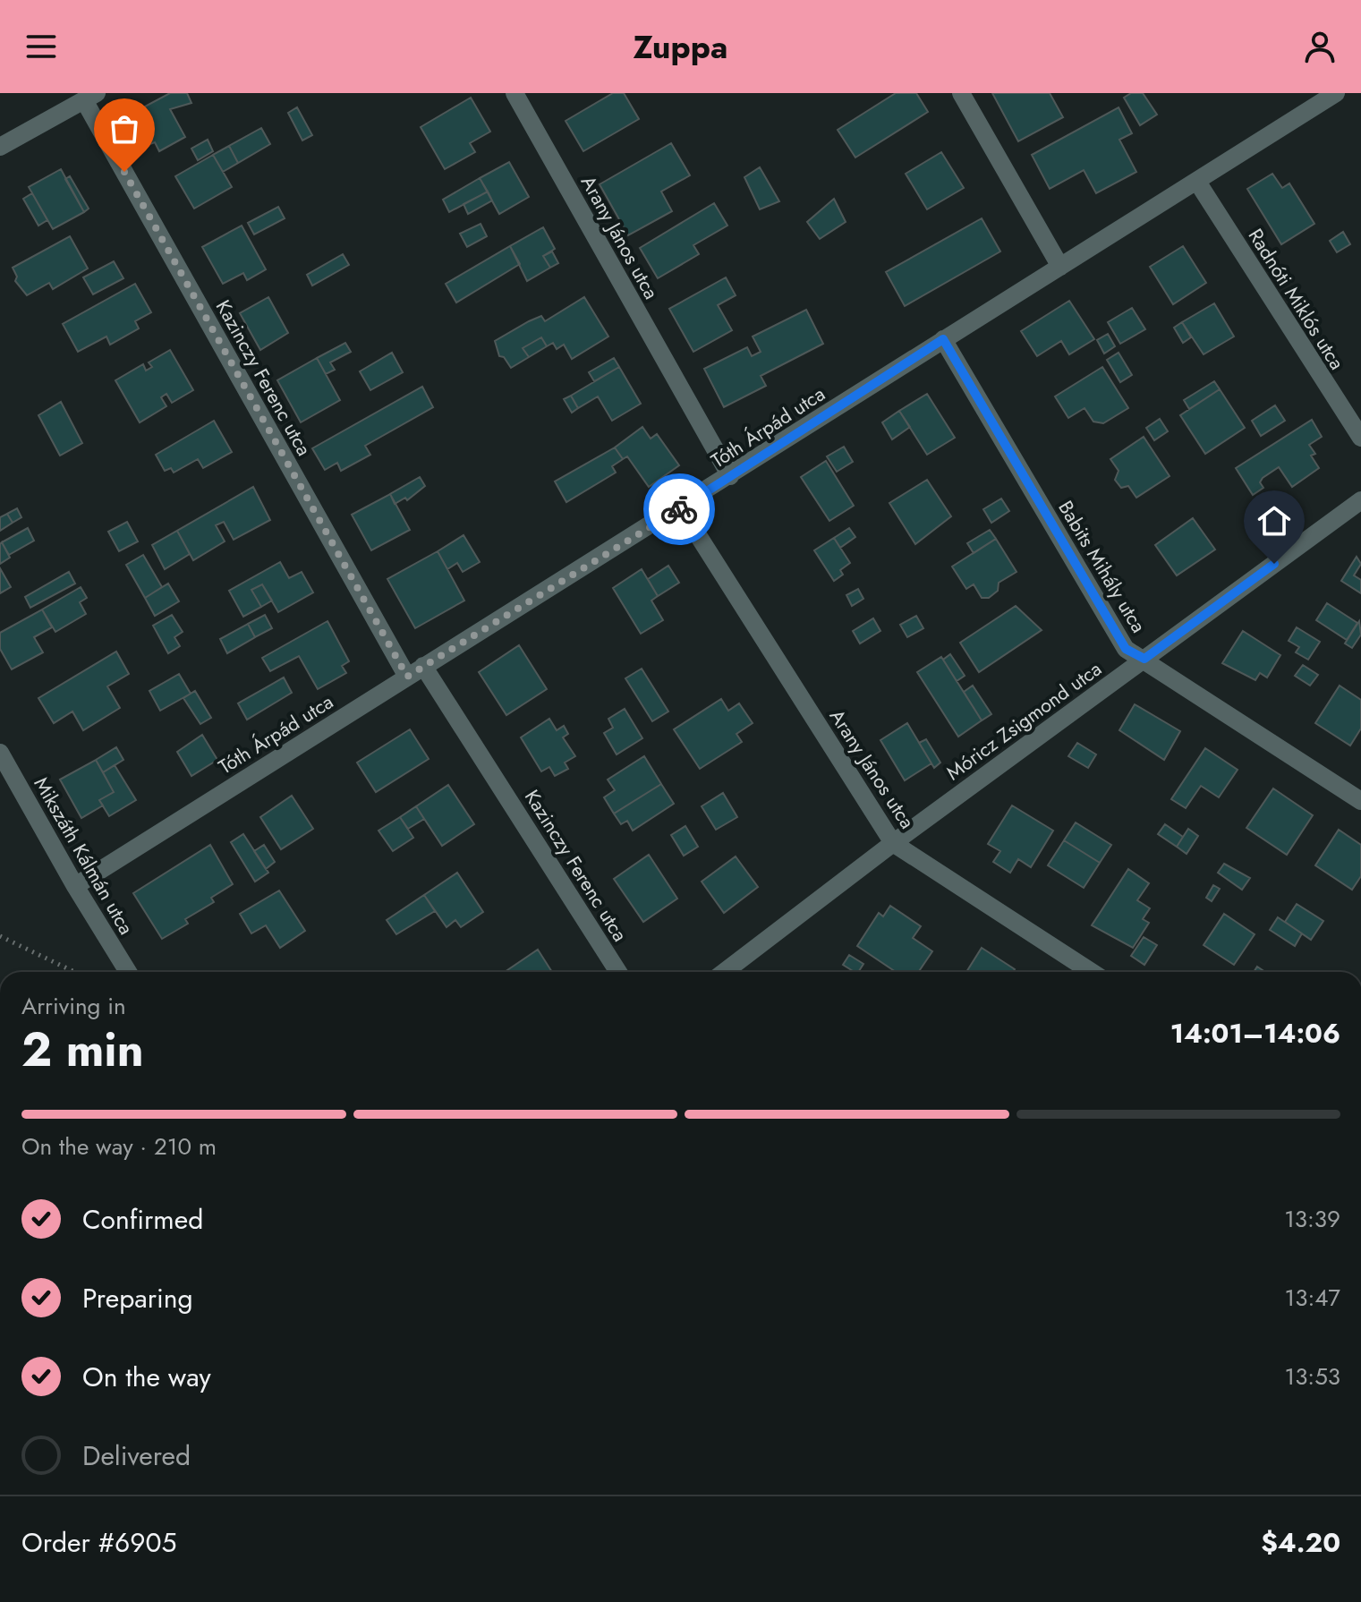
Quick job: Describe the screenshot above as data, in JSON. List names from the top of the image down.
{
  "streets": {
    "street": [
      "Arany János utca",
      "Radnóti Miklós utca",
      "Kazinczy Ferenc utca",
      "Tóth Árpád utca",
      "Babits Mihály utca",
      "Móricz Zsigmond utca",
      "Mikszáth Kálmán utca"
    ]
  },
  "crossings": [
    ["Arany János utca", "Tóth Árpád utca"],
    ["Arany János utca", "Móricz Zsigmond utca"],
    ["Radnóti Miklós utca", "Tóth Árpád utca"],
    ["Kazinczy Ferenc utca", "Tóth Árpád utca"],
    ["Tóth Árpád utca", "Babits Mihály utca"],
    ["Tóth Árpád utca", "Mikszáth Kálmán utca"],
    ["Babits Mihály utca", "Móricz Zsigmond utca"]
  ],
  "page": {
    "header": "Zuppa",
    "heading": ["2 min", "Arriving in", "14:01–14:06"],
    "panel": ["Order #6905", "$4.20"],
    "bar": "On the way · 210 m",
    "list": [
      ["Confirmed", "13:39"],
      ["Preparing", "13:47"],
      ["On the way", "13:53"],
      "Delivered"
    ]
  }
}
